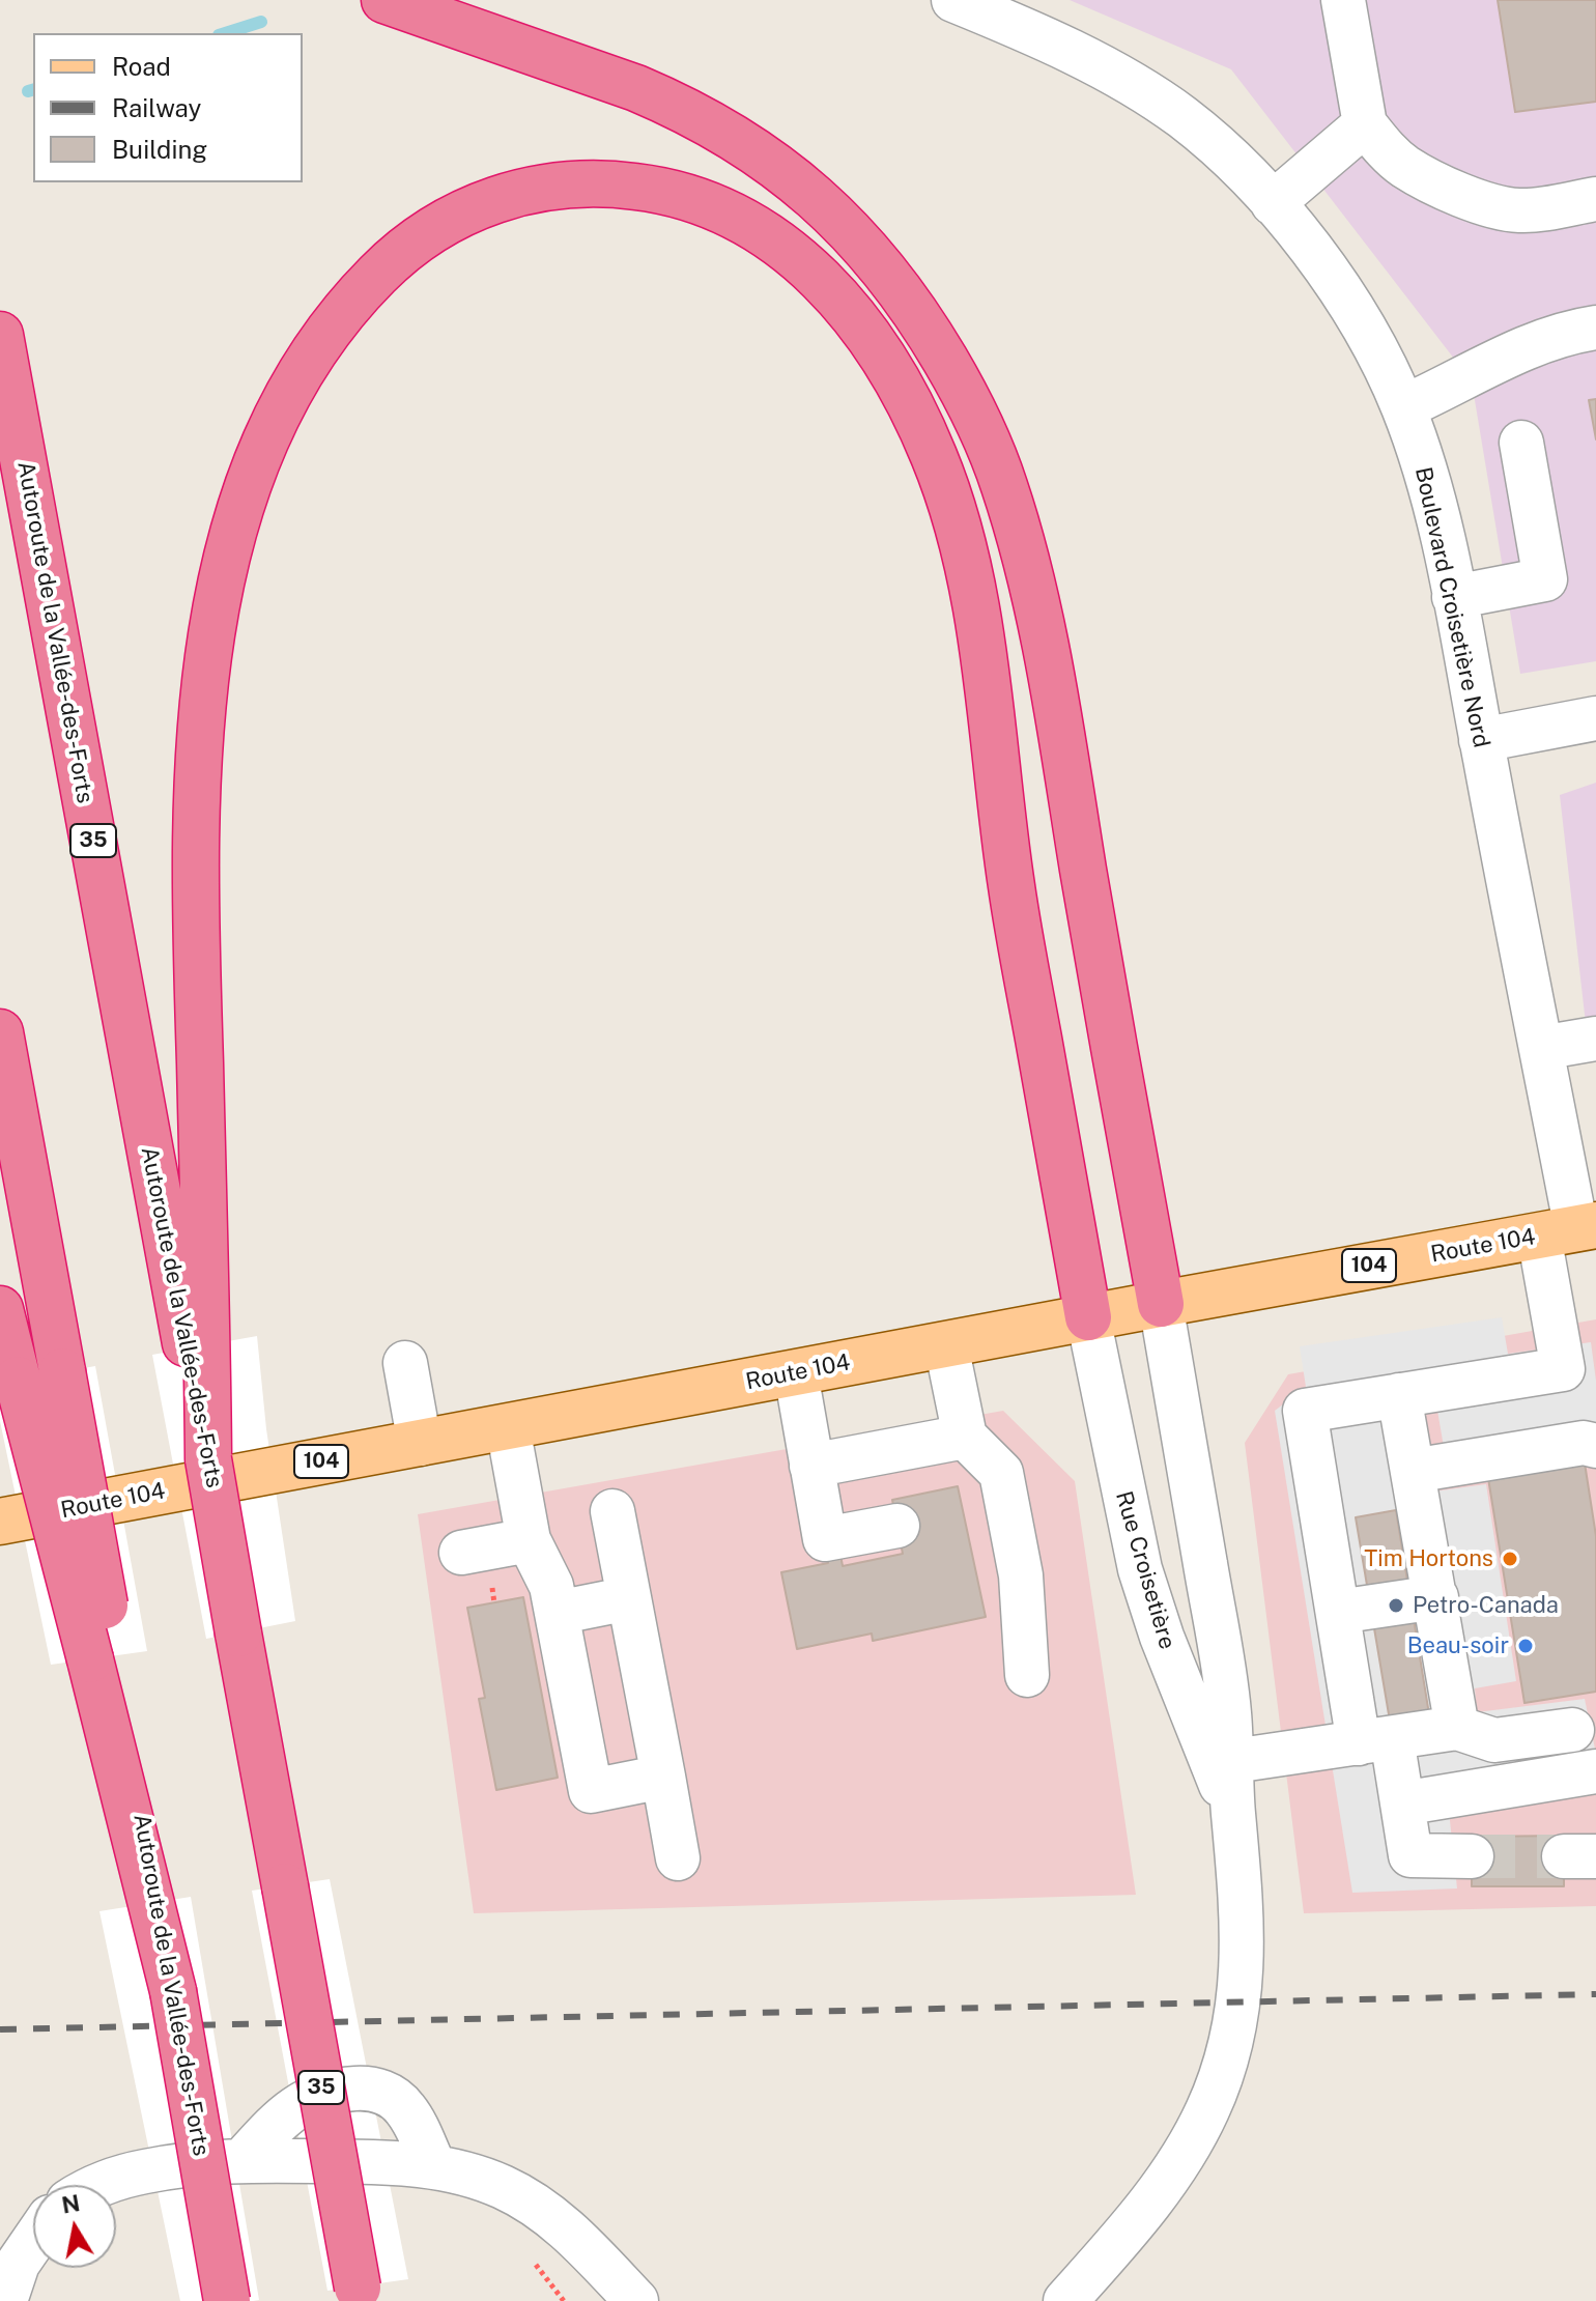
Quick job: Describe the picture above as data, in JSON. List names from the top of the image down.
{
  "streets": {
    "highway": ["Autoroute de la Vallée-des-Forts", "35"],
    "main road": ["Route 104", "104"],
    "street": ["Boulevard Croisetière Nord", "Rue Croisetière"]
  },
  "crossings": [
    ["Boulevard Croisetière Nord", "Route 104"],
    ["Route 104", "Rue Croisetière"]
  ],
  "places": ["Tim Hortons", "Petro-Canada", "Beau-soir"],
  "legend": ["Road", "Railway", "Building"],
  "north": "top"
}
